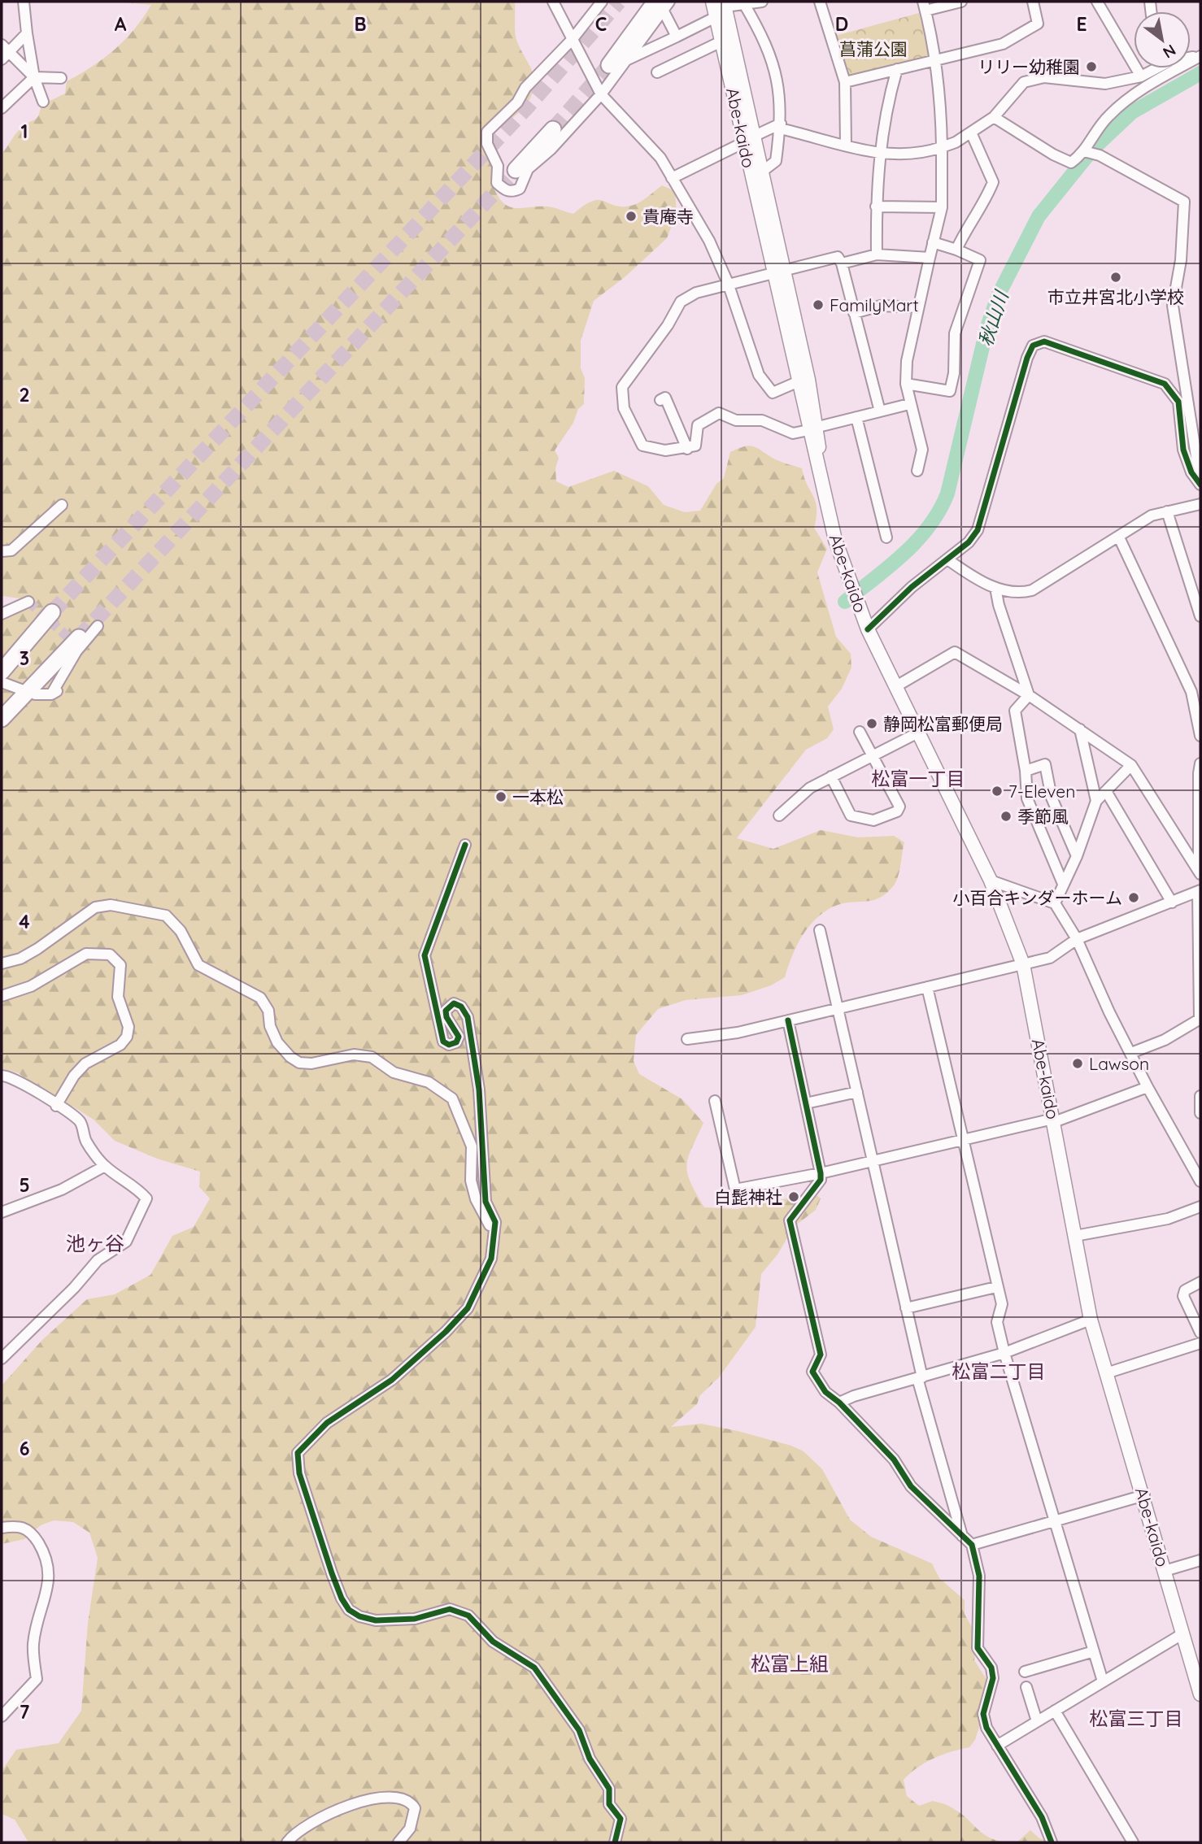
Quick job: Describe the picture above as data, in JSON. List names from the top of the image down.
{
  "streets": {
    "main road": ["Abe-kaido"]
  },
  "districts": [
    "松富一丁目",
    "池ヶ谷",
    "松富二丁目",
    "松富上組",
    "松富三丁目"
  ],
  "water": ["秋山川"],
  "parks": ["菖蒲公園"],
  "places": [
    "リリー幼稚園",
    "貴庵寺",
    "市立井宮北小学校",
    "FamilyMart",
    "静岡松富郵便局",
    "7-Eleven",
    "一本松",
    "季節風",
    "小百合キンダーホーム",
    "Lawson",
    "白髭神社"
  ],
  "north": "bottom right",
  "grid": {
    "columns": [
      "A",
      "B",
      "C",
      "D",
      "E"
    ],
    "rows": [
      "1",
      "2",
      "3",
      "4",
      "5",
      "6",
      "7"
    ]
  }
}
